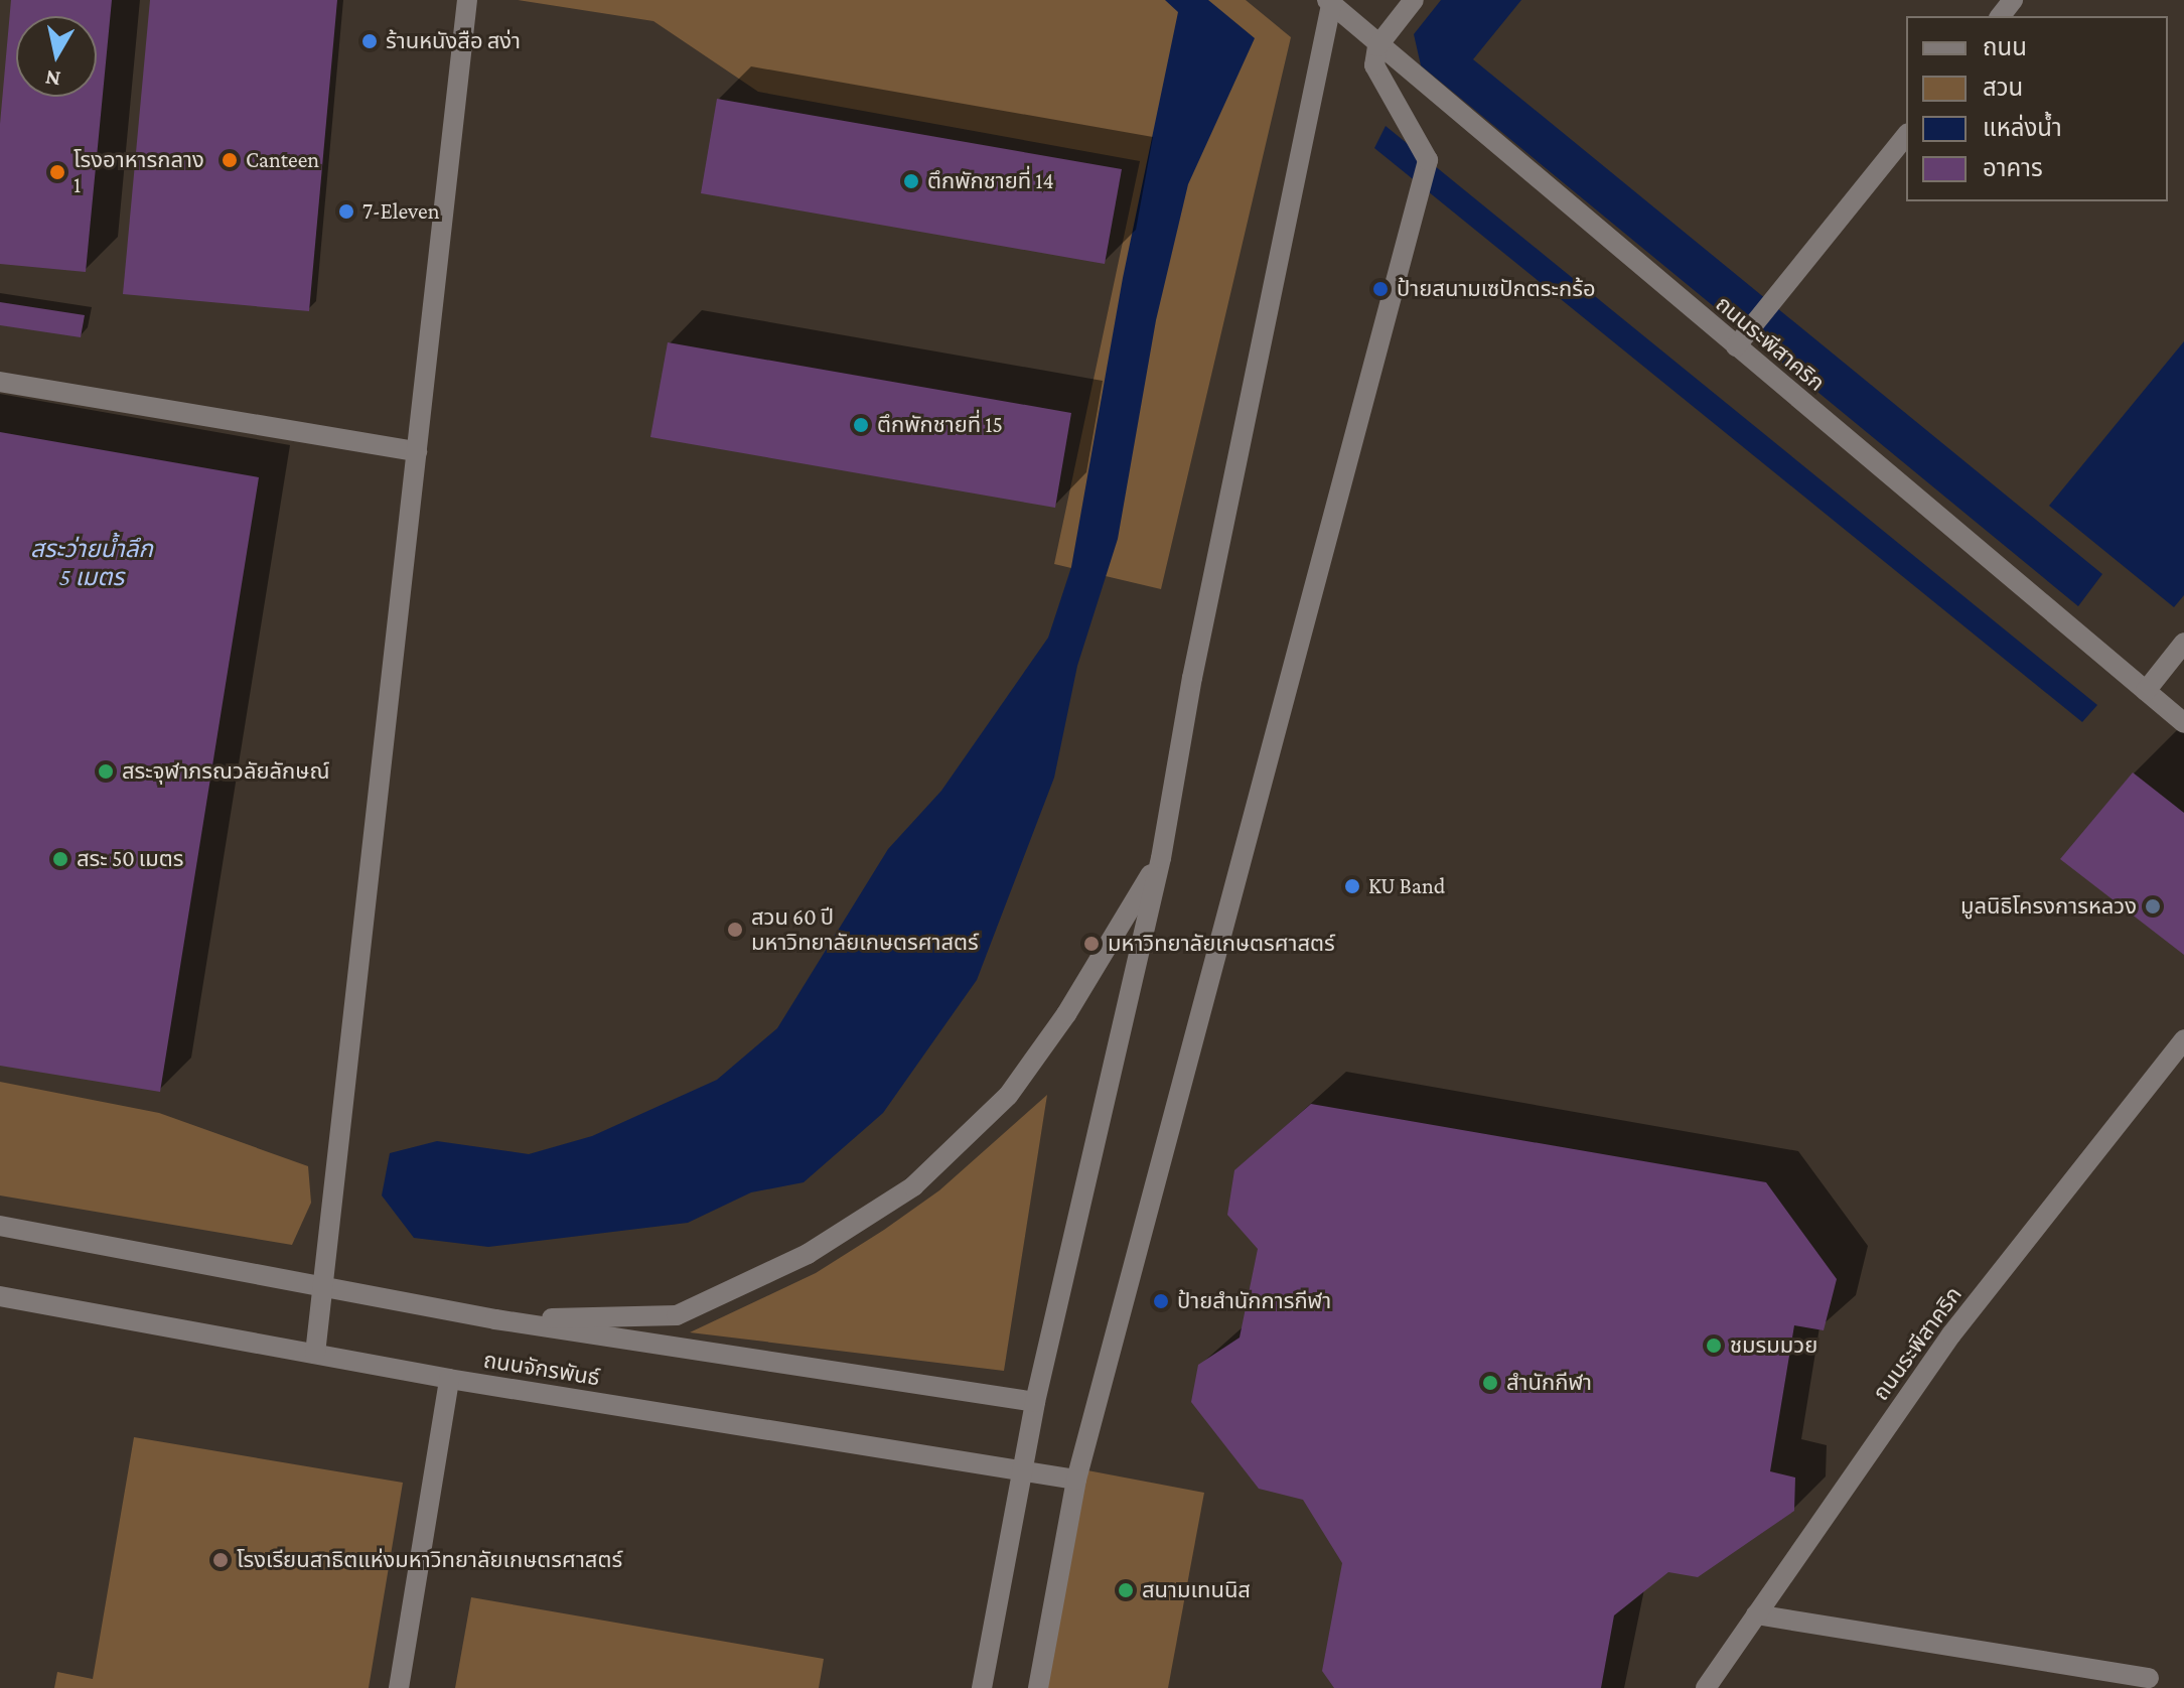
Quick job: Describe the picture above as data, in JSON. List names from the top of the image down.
{
  "streets": {
    "street": ["ถนนระพีสาคริก", "ถนนจักรพันธ์"]
  },
  "water": ["สระว่ายน้ำลึก 5 เมตร"],
  "places": [
    "ร้านหนังสือ สง่า",
    "Canteen",
    "โรงอาหารกลาง 1",
    "ตึกพักชายที่ 14",
    "7-Eleven",
    "ป้ายสนามเซปักตระกร้อ",
    "ตึกพักชายที่ 15",
    "สระจุฬาภรณวลัยลักษณ์",
    "สระ 50 เมตร",
    "KU Band",
    "มูลนิธิโครงการหลวง",
    "สวน 60 ปี มหาวิทยาลัยเกษตรศาสตร์",
    "มหาวิทยาลัยเกษตรศาสตร์",
    "ป้ายสำนักการกีฬา",
    "ชมรมมวย",
    "สำนักกีฬา",
    "โรงเรียนสาธิตแห่งมหาวิทยาลัยเกษตรศาสตร์",
    "สนามเทนนิส"
  ],
  "legend": [
    "ถนน",
    "สวน",
    "แหล่งน้ำ",
    "อาคาร"
  ],
  "north": "bottom"
}
